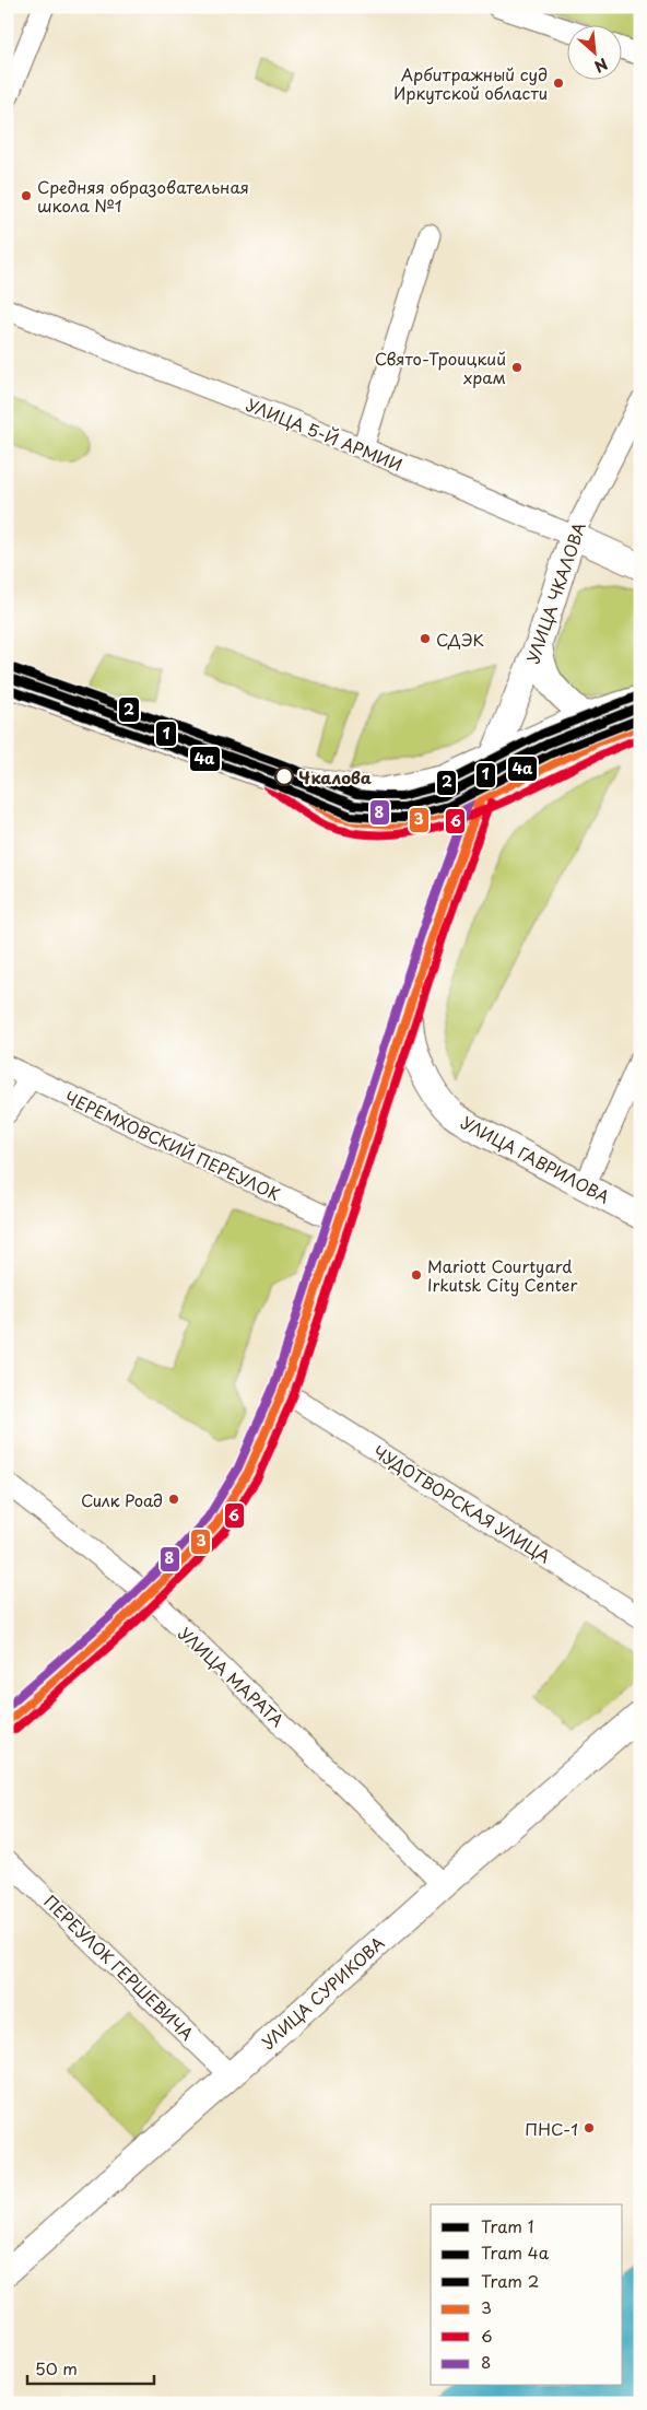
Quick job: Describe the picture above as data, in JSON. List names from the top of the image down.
{
  "streets": {
    "main road": [
      "УЛИЦА 5-Й АРМИИ",
      "УЛИЦА ЧКАЛОВА",
      "УЛИЦА ГАВРИЛОВА",
      "УЛИЦА СУРИКОВА"
    ],
    "street": [
      "ЧЕРЕМХОВСКИЙ ПЕРЕУЛОК",
      "ЧУДОТВОРСКАЯ УЛИЦА",
      "УЛИЦА МАРАТА",
      "ПЕРЕУЛОК ГЕРШЕВИЧА"
    ]
  },
  "crossings": [
    ["УЛИЦА 5-Й АРМИИ", "УЛИЦА ЧКАЛОВА"],
    ["УЛИЦА МАРАТА", "УЛИЦА СУРИКОВА"],
    ["ПЕРЕУЛОК ГЕРШЕВИЧА", "УЛИЦА СУРИКОВА"]
  ],
  "places": [
    "Арбитражный суд Иркутской области",
    "Средняя образовательная школа №1",
    "Свято-Троицкий храм",
    "СДЭК",
    "Чкалова",
    "Mariott Courtyard Irkutsk City Center",
    "Силк Роад",
    "ПНС-1"
  ],
  "lines": [
    "tram line 2",
    "tram line 1",
    "tram line 4a",
    "transit line 8",
    "transit line 3",
    "transit line 6"
  ],
  "legend": [
    "Tram 1",
    "Tram 4a",
    "Tram 2",
    "3",
    "6",
    "8"
  ],
  "scale_bar": "50 m",
  "north": "bottom right"
}
